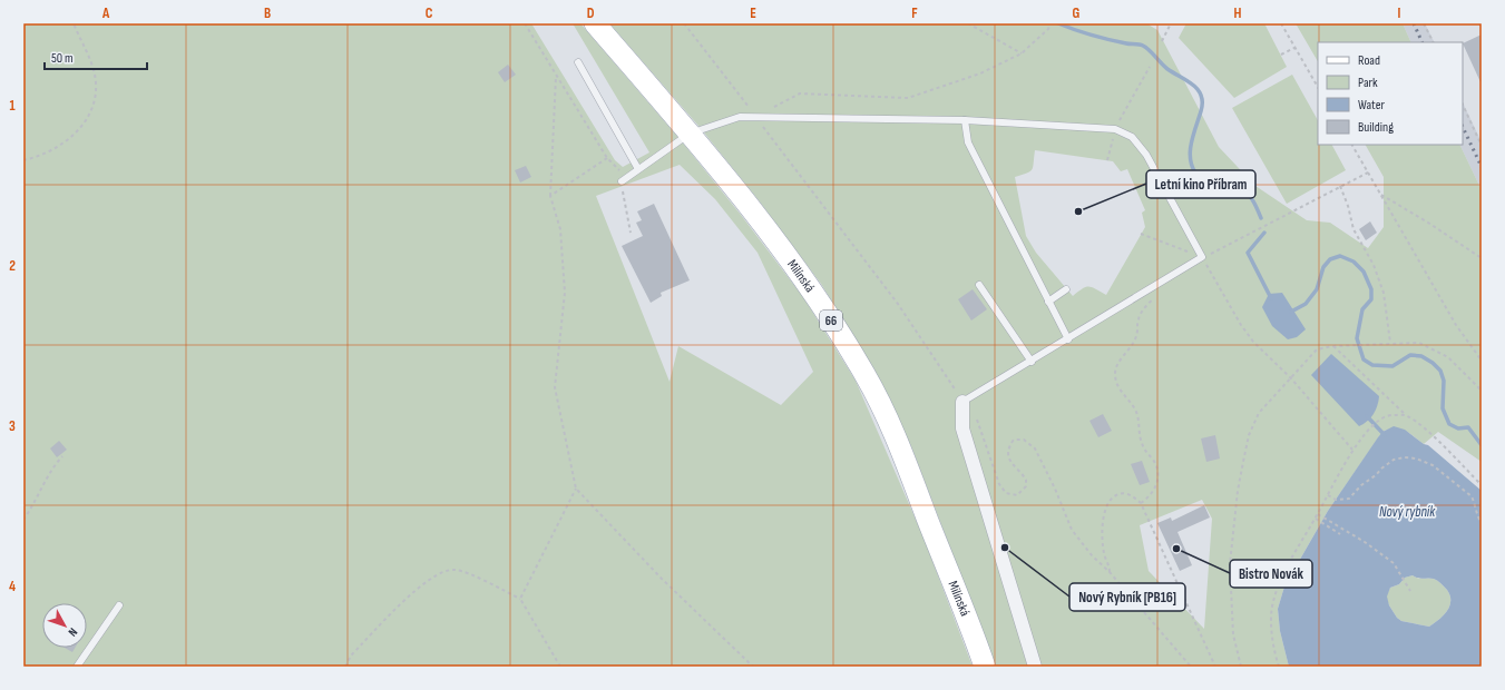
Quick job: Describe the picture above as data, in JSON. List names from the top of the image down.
{
  "streets": {
    "main road": ["Milínská", "66"]
  },
  "water": ["Nový rybník"],
  "places": ["Letní kino Příbram", "Nový Rybník [PB16]", "Bistro Novák"],
  "legend": [
    "Road",
    "Park",
    "Water",
    "Building"
  ],
  "scale_bar": "50 m",
  "north": "bottom right",
  "grid": {
    "columns": [
      "A",
      "B",
      "C",
      "D",
      "E",
      "F",
      "G",
      "H",
      "I"
    ],
    "rows": [
      "1",
      "2",
      "3",
      "4"
    ]
  }
}
